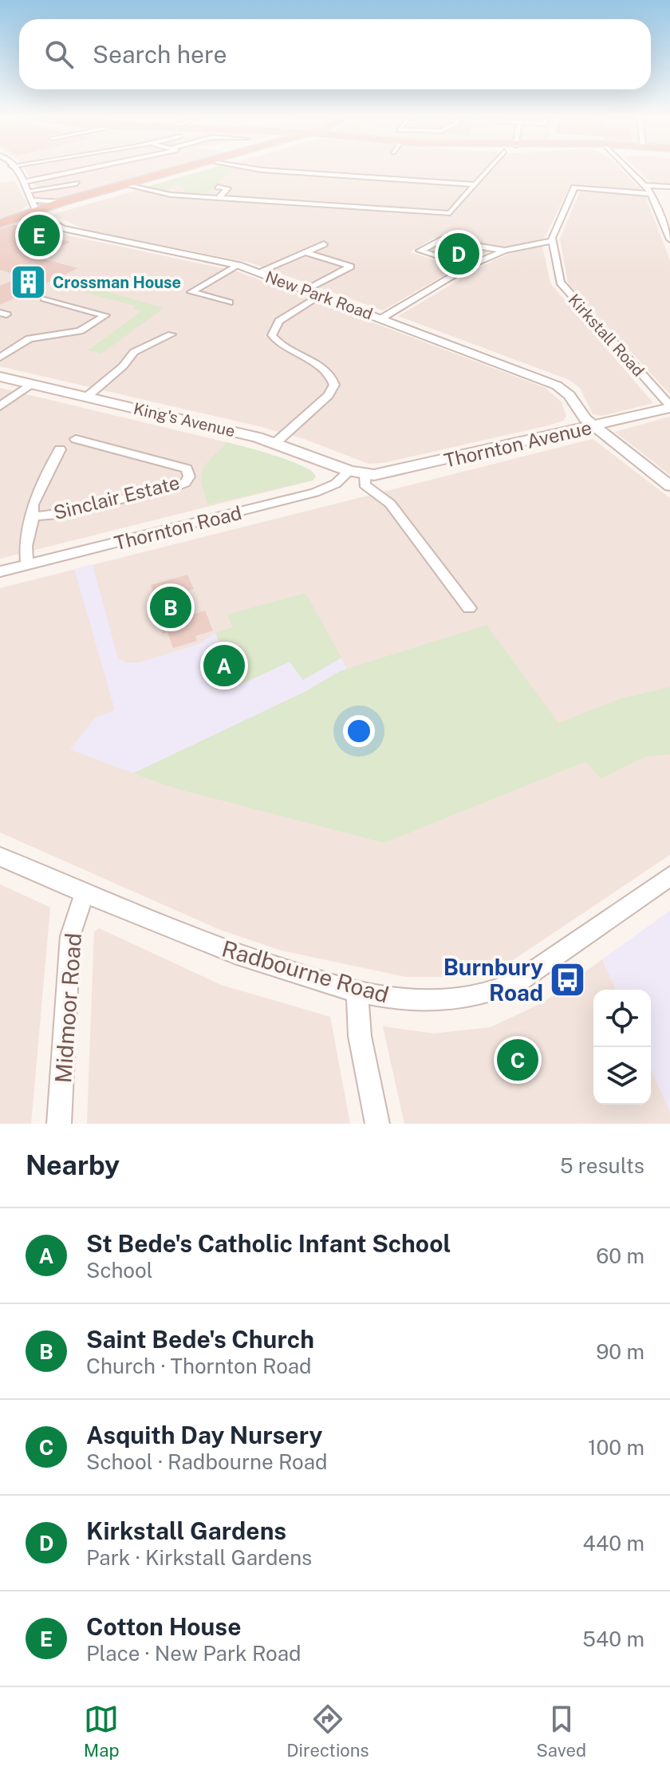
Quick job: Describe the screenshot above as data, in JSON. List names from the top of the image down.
{
  "streets": {
    "main road": ["King's Avenue", "Thornton Avenue"],
    "street": [
      "New Park Road",
      "Kirkstall Road",
      "Sinclair Estate",
      "Thornton Road",
      "Radbourne Road",
      "Midmoor Road"
    ]
  },
  "crossings": [
    ["New Park Road", "Thornton Avenue"],
    ["Kirkstall Road", "Thornton Avenue"],
    ["King's Avenue", "Thornton Avenue"],
    ["King's Avenue", "Thornton Road"],
    ["Sinclair Estate", "Thornton Road"],
    ["Radbourne Road", "Midmoor Road"]
  ],
  "places": {
    "building": ["Crossman House"],
    "bus stop": ["Burnbury Road"]
  },
  "page": {
    "search": "Search here",
    "pins": [
      "E",
      "D",
      "B",
      "A",
      "C"
    ],
    "heading": ["Nearby", "5 results"],
    "list": [
      {
        "mark": "A",
        "name": "St Bede's Catholic Infant School",
        "note": "School",
        "value": "60 m"
      },
      {
        "mark": "B",
        "name": "Saint Bede's Church",
        "note": "Church · Thornton Road",
        "value": "90 m"
      },
      {
        "mark": "C",
        "name": "Asquith Day Nursery",
        "note": "School · Radbourne Road",
        "value": "100 m"
      },
      {
        "mark": "D",
        "name": "Kirkstall Gardens",
        "note": "Park · Kirkstall Gardens",
        "value": "440 m"
      },
      {
        "mark": "E",
        "name": "Cotton House",
        "note": "Place · New Park Road",
        "value": "540 m"
      }
    ],
    "nav": ["Map", "Directions", "Saved"]
  }
}
